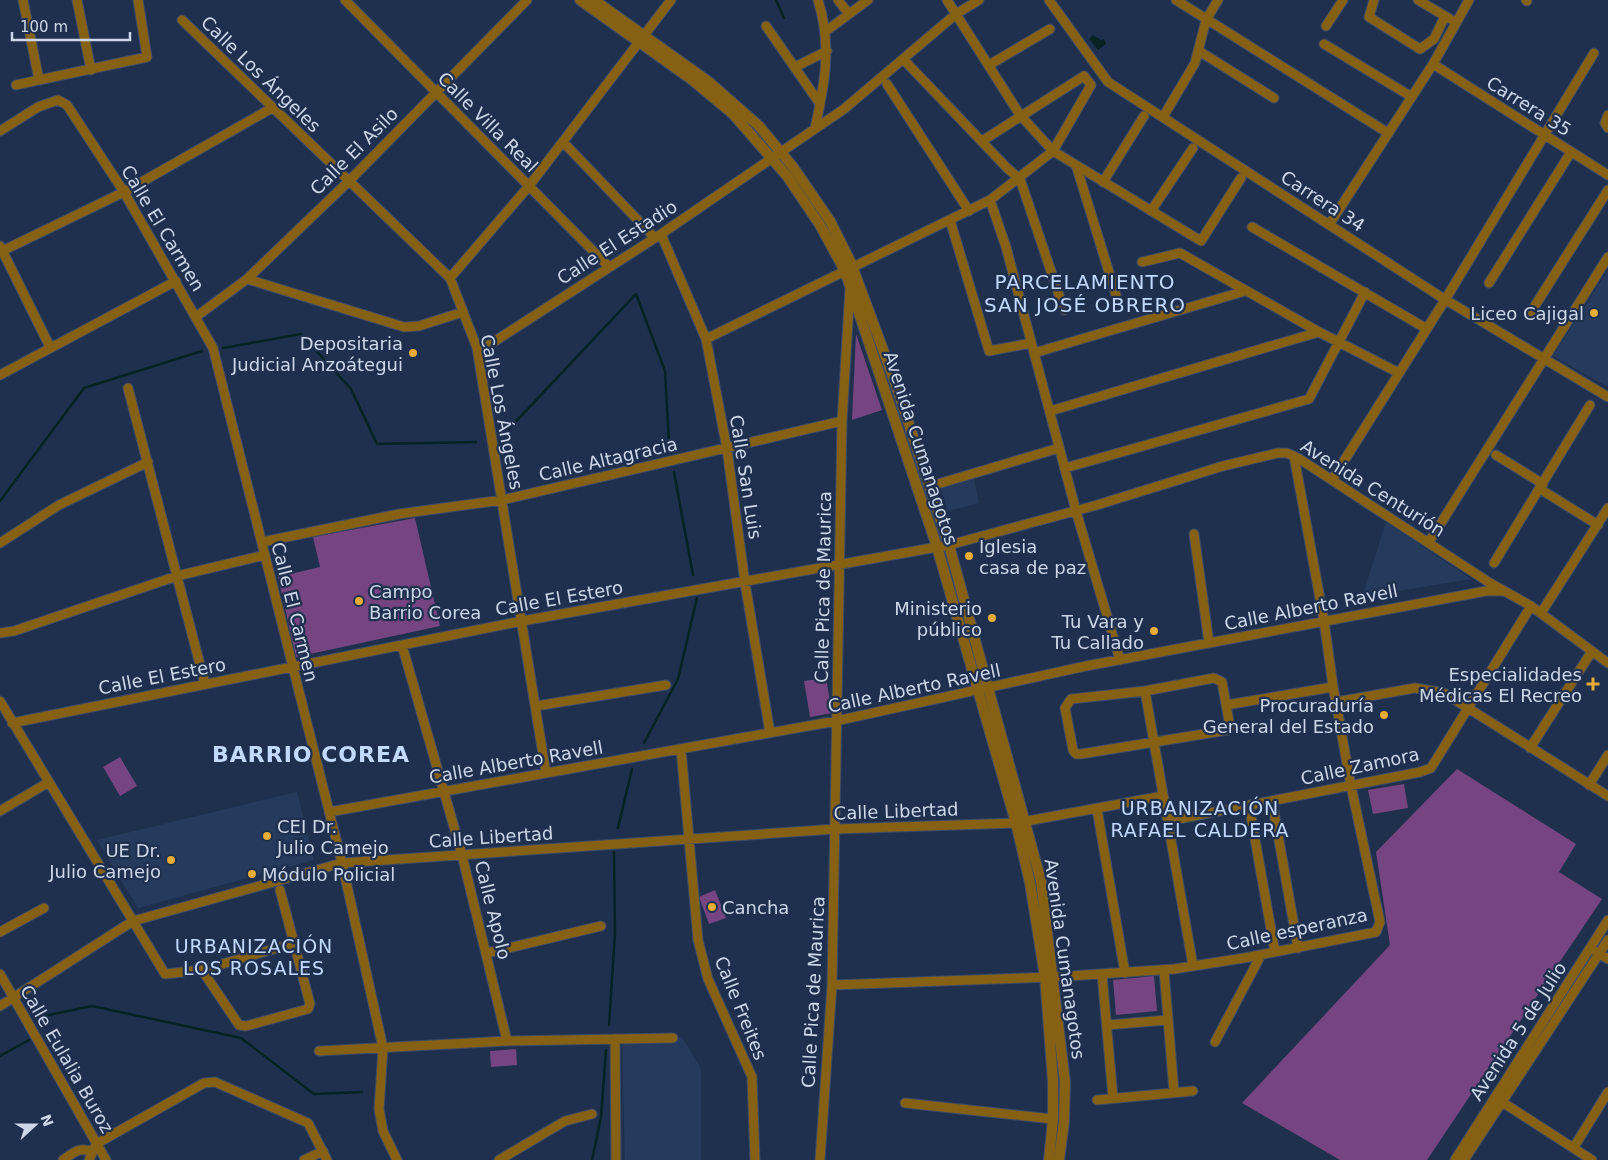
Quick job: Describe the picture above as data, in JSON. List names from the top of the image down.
{
  "streets": {
    "street": [
      "Calle Los Ángeles",
      "Carrera 35",
      "Calle Villa Real",
      "Calle El Asilo",
      "Carrera 34",
      "Calle El Carmen",
      "Calle El Estadio",
      "Avenida Cumanagotos",
      "Calle Altagracia",
      "Calle San Luis",
      "Avenida Centurión",
      "Calle Pica de Maurica",
      "Calle El Estero",
      "Calle Alberto Ravell",
      "Calle Zamora",
      "Calle Libertad",
      "Calle Apolo",
      "Calle esperanza",
      "Calle Freites",
      "Avenida 5 de Julio",
      "Calle Eulalia Buroz"
    ]
  },
  "crossings": [
    ["Calle Los Ángeles", "Calle El Asilo"],
    ["Calle Los Ángeles", "Calle El Estadio"],
    ["Calle Los Ángeles", "Calle Altagracia"],
    ["Calle Los Ángeles", "Calle El Estero"],
    ["Calle Los Ángeles", "Calle Alberto Ravell"],
    ["Calle Villa Real", "Calle El Asilo"],
    ["Calle Villa Real", "Calle El Estadio"],
    ["Calle El Asilo", "Calle El Carmen"],
    ["Calle El Carmen", "Calle Altagracia"],
    ["Calle El Carmen", "Calle El Estero"],
    ["Calle El Carmen", "Calle Alberto Ravell"],
    ["Calle El Carmen", "Calle Libertad"],
    ["Calle El Estadio", "Avenida Cumanagotos"],
    ["Calle El Estadio", "Calle San Luis"],
    ["Avenida Cumanagotos", "Avenida Centurión"],
    ["Avenida Cumanagotos", "Calle Pica de Maurica"],
    ["Avenida Cumanagotos", "Calle El Estero"],
    ["Avenida Cumanagotos", "Calle Alberto Ravell"],
    ["Avenida Cumanagotos", "Calle Libertad"],
    ["Avenida Cumanagotos", "Calle esperanza"],
    ["Calle Altagracia", "Calle San Luis"],
    ["Calle Altagracia", "Calle Pica de Maurica"],
    ["Calle San Luis", "Calle El Estero"],
    ["Calle San Luis", "Calle Alberto Ravell"],
    ["Avenida Centurión", "Calle El Estero"],
    ["Avenida Centurión", "Calle Alberto Ravell"],
    ["Avenida Centurión", "Calle Zamora"],
    ["Avenida Centurión", "Calle esperanza"],
    ["Calle Pica de Maurica", "Calle El Estero"],
    ["Calle Pica de Maurica", "Calle Alberto Ravell"],
    ["Calle Pica de Maurica", "Calle Libertad"],
    ["Calle Pica de Maurica", "Calle esperanza"],
    ["Calle El Estero", "Calle Apolo"],
    ["Calle Alberto Ravell", "Calle Apolo"],
    ["Calle Alberto Ravell", "Calle esperanza"],
    ["Calle Alberto Ravell", "Calle Freites"],
    ["Calle Zamora", "Calle esperanza"],
    ["Calle Libertad", "Calle Apolo"],
    ["Calle Libertad", "Calle Freites"],
    ["Calle Libertad", "Calle Eulalia Buroz"]
  ],
  "districts": [
    "PARCELAMIENTO SAN JOSÉ OBRERO",
    "BARRIO COREA",
    "URBANIZACIÓN RAFAEL CALDERA",
    "URBANIZACIÓN LOS ROSALES"
  ],
  "places": {
    "other": [
      "Liceo Cajigal",
      "Depositaria Judicial Anzoátegui",
      "Iglesia casa de paz",
      "Campo Barrio Corea",
      "Ministerio público",
      "Tu Vara y Tu Callado",
      "Procuraduría General del Estado",
      "CEI Dr. Julio Camejo",
      "UE Dr. Julio Camejo",
      "Módulo Policial",
      "Cancha"
    ],
    "health": ["Especialidades Médicas El Recreo"]
  },
  "scale_bar": "100 m",
  "north": "right"
}
